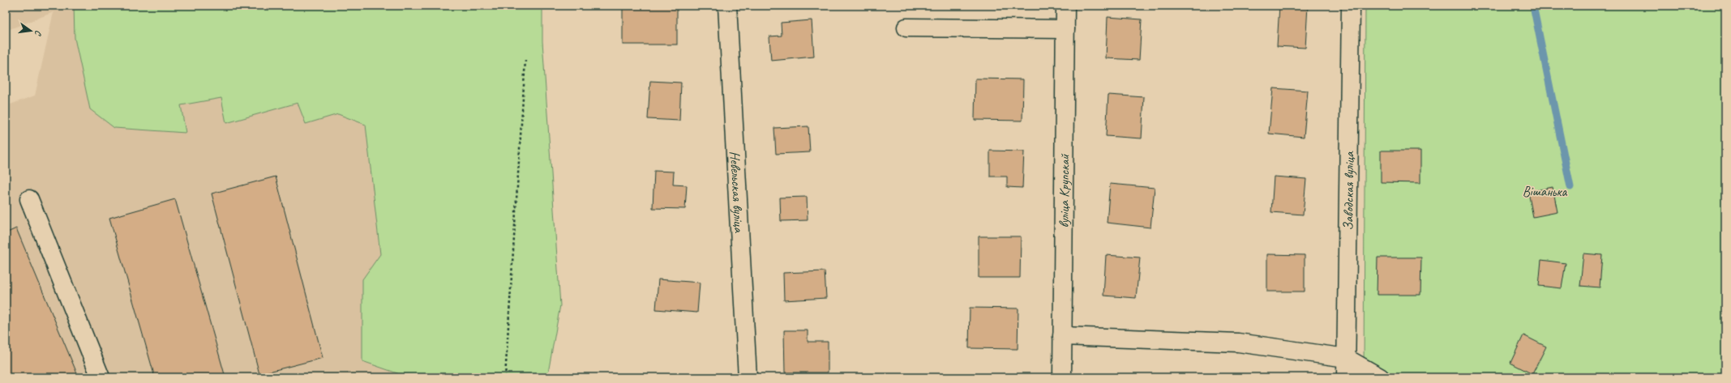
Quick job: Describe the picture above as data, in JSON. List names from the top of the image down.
{
  "streets": {
    "street": ["Невельская вуліца", "вуліца Крупскай", "Заводская вуліца"]
  },
  "parks": ["Вішанька"],
  "north": "right"
}
